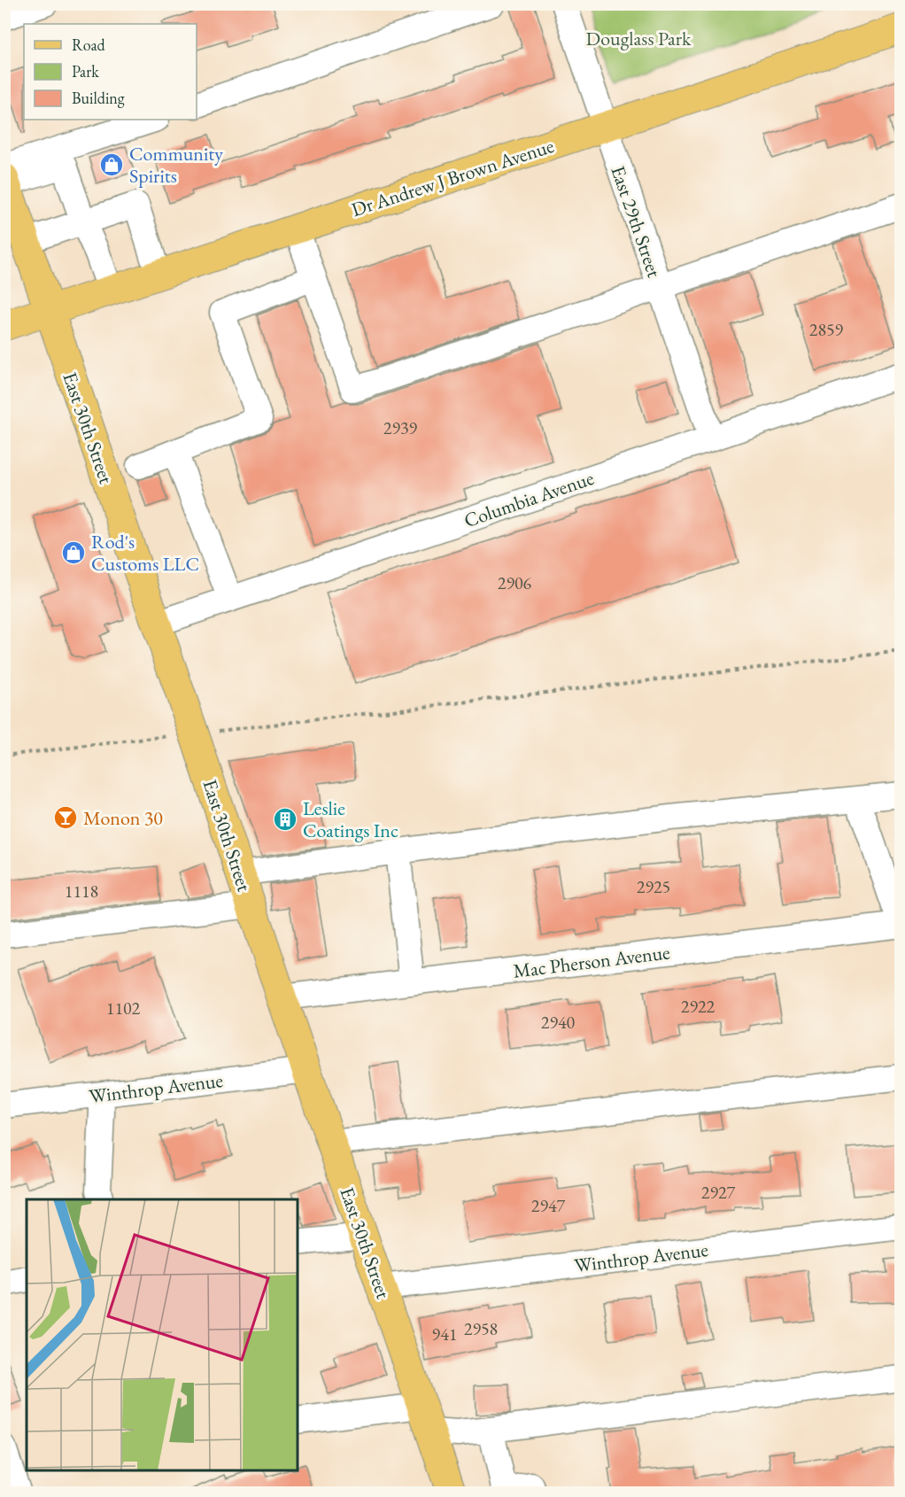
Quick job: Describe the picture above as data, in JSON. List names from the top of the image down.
{
  "streets": {
    "main road": ["Dr Andrew J Brown Avenue", "East 30th Street"],
    "street": [
      "East 29th Street",
      "Columbia Avenue",
      "Mac Pherson Avenue",
      "Winthrop Avenue"
    ]
  },
  "crossings": [
    ["Dr Andrew J Brown Avenue", "East 29th Street"],
    ["Dr Andrew J Brown Avenue", "East 30th Street"],
    ["East 29th Street", "Columbia Avenue"],
    ["East 30th Street", "Columbia Avenue"],
    ["East 30th Street", "Mac Pherson Avenue"],
    ["East 30th Street", "Winthrop Avenue"]
  ],
  "parks": ["Douglass Park"],
  "places": {
    "shop": ["Community Spirits", "Rod's Customs LLC"],
    "bar": ["Monon 30"],
    "building": ["Leslie Coatings Inc"]
  },
  "house_numbers": [
    "2859",
    "2939",
    "2906",
    "2925",
    "1118",
    "2922",
    "1102",
    "2940",
    "2927",
    "2947",
    "2958",
    "941"
  ],
  "legend": ["Road", "Park", "Building"]
}
